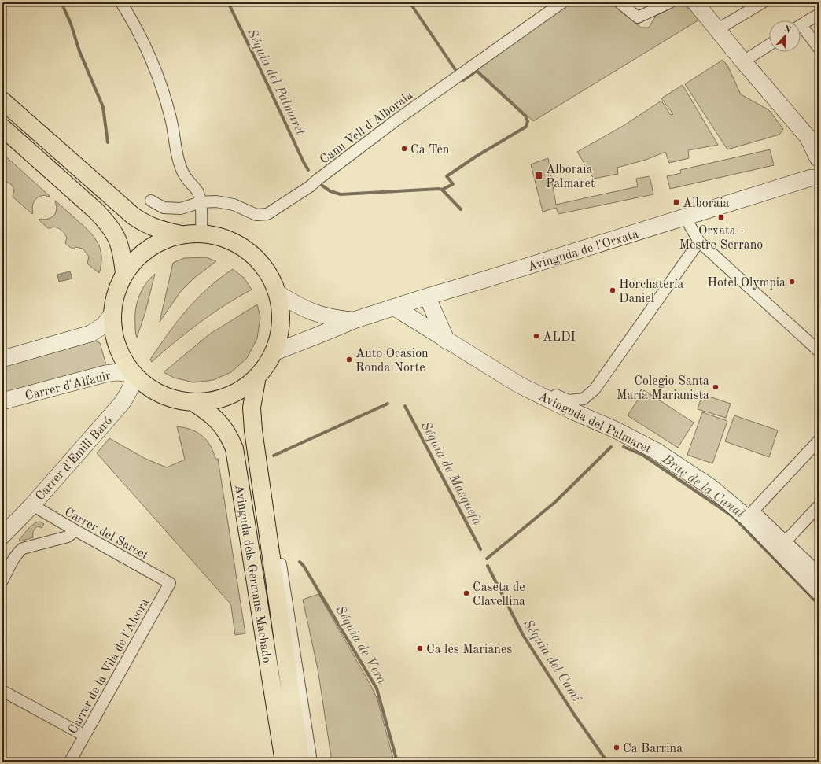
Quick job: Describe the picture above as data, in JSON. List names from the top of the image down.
{
  "streets": {
    "main road": [
      "Avinguda de l'Orxata",
      "Carrer d'Alfauir",
      "Avinguda del Palmaret",
      "Carrer d'Emili Baró",
      "Avinguda dels Germans Machado"
    ],
    "street": ["Camí Vell d'Alboraia", "Carrer del Sarcet", "Carrer de la Vila de l'Alcora"]
  },
  "crossings": [
    ["Avinguda de l'Orxata", "Avinguda del Palmaret"],
    ["Carrer d'Alfauir", "Carrer d'Emili Baró"],
    ["Carrer d'Emili Baró", "Carrer del Sarcet"],
    ["Carrer del Sarcet", "Carrer de la Vila de l'Alcora"]
  ],
  "water": [
    "Séquia del Palmaret",
    "Séquia de Masquefa",
    "Braç de la Canal",
    "Séquia de Vera",
    "Séquia del Camí"
  ],
  "places": {
    "other": [
      "Ca Ten",
      "Hotel Olympia",
      "Horchatería Daniel",
      "ALDI",
      "Auto Ocasion Ronda Norte",
      "Colegio Santa María Marianista",
      "Caseta de Clavellina",
      "Ca les Marianes",
      "Ca Barrina"
    ],
    "transit": ["Alboraia Palmaret", "Alboraia", "Orxata - Mestre Serrano"]
  },
  "north": "top"
}
